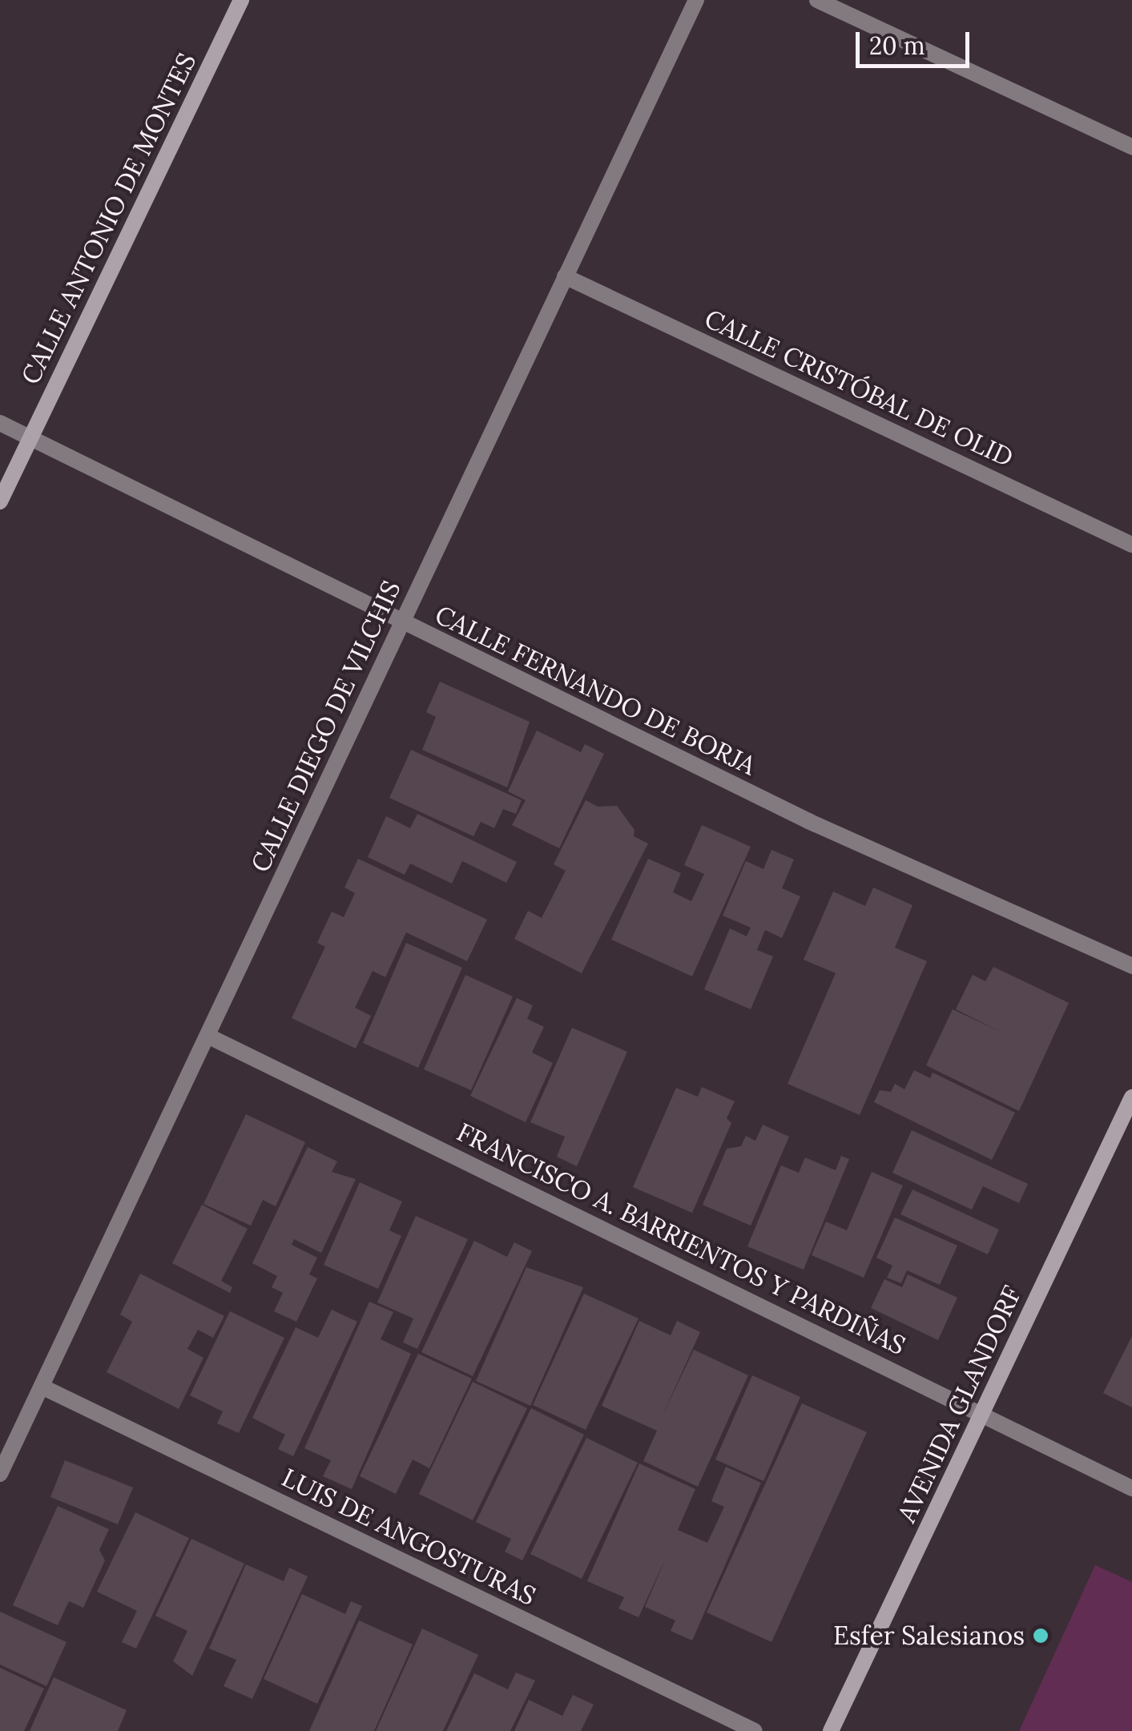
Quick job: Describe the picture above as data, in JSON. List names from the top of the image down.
{
  "streets": {
    "main road": ["CALLE ANTONIO DE MONTES", "AVENIDA GLANDORF"],
    "street": [
      "CALLE CRISTÓBAL DE OLID",
      "CALLE FERNANDO DE BORJA",
      "CALLE DIEGO DE VILCHIS",
      "FRANCISCO A. BARRIENTOS Y PARDIÑAS",
      "LUIS DE ANGOSTURAS"
    ]
  },
  "crossings": [
    ["CALLE ANTONIO DE MONTES", "CALLE FERNANDO DE BORJA"],
    ["CALLE CRISTÓBAL DE OLID", "CALLE DIEGO DE VILCHIS"],
    ["CALLE FERNANDO DE BORJA", "CALLE DIEGO DE VILCHIS"],
    ["CALLE DIEGO DE VILCHIS", "FRANCISCO A. BARRIENTOS Y PARDIÑAS"],
    ["CALLE DIEGO DE VILCHIS", "LUIS DE ANGOSTURAS"],
    ["FRANCISCO A. BARRIENTOS Y PARDIÑAS", "AVENIDA GLANDORF"]
  ],
  "places": ["Esfer Salesianos"],
  "scale_bar": "20 m"
}
